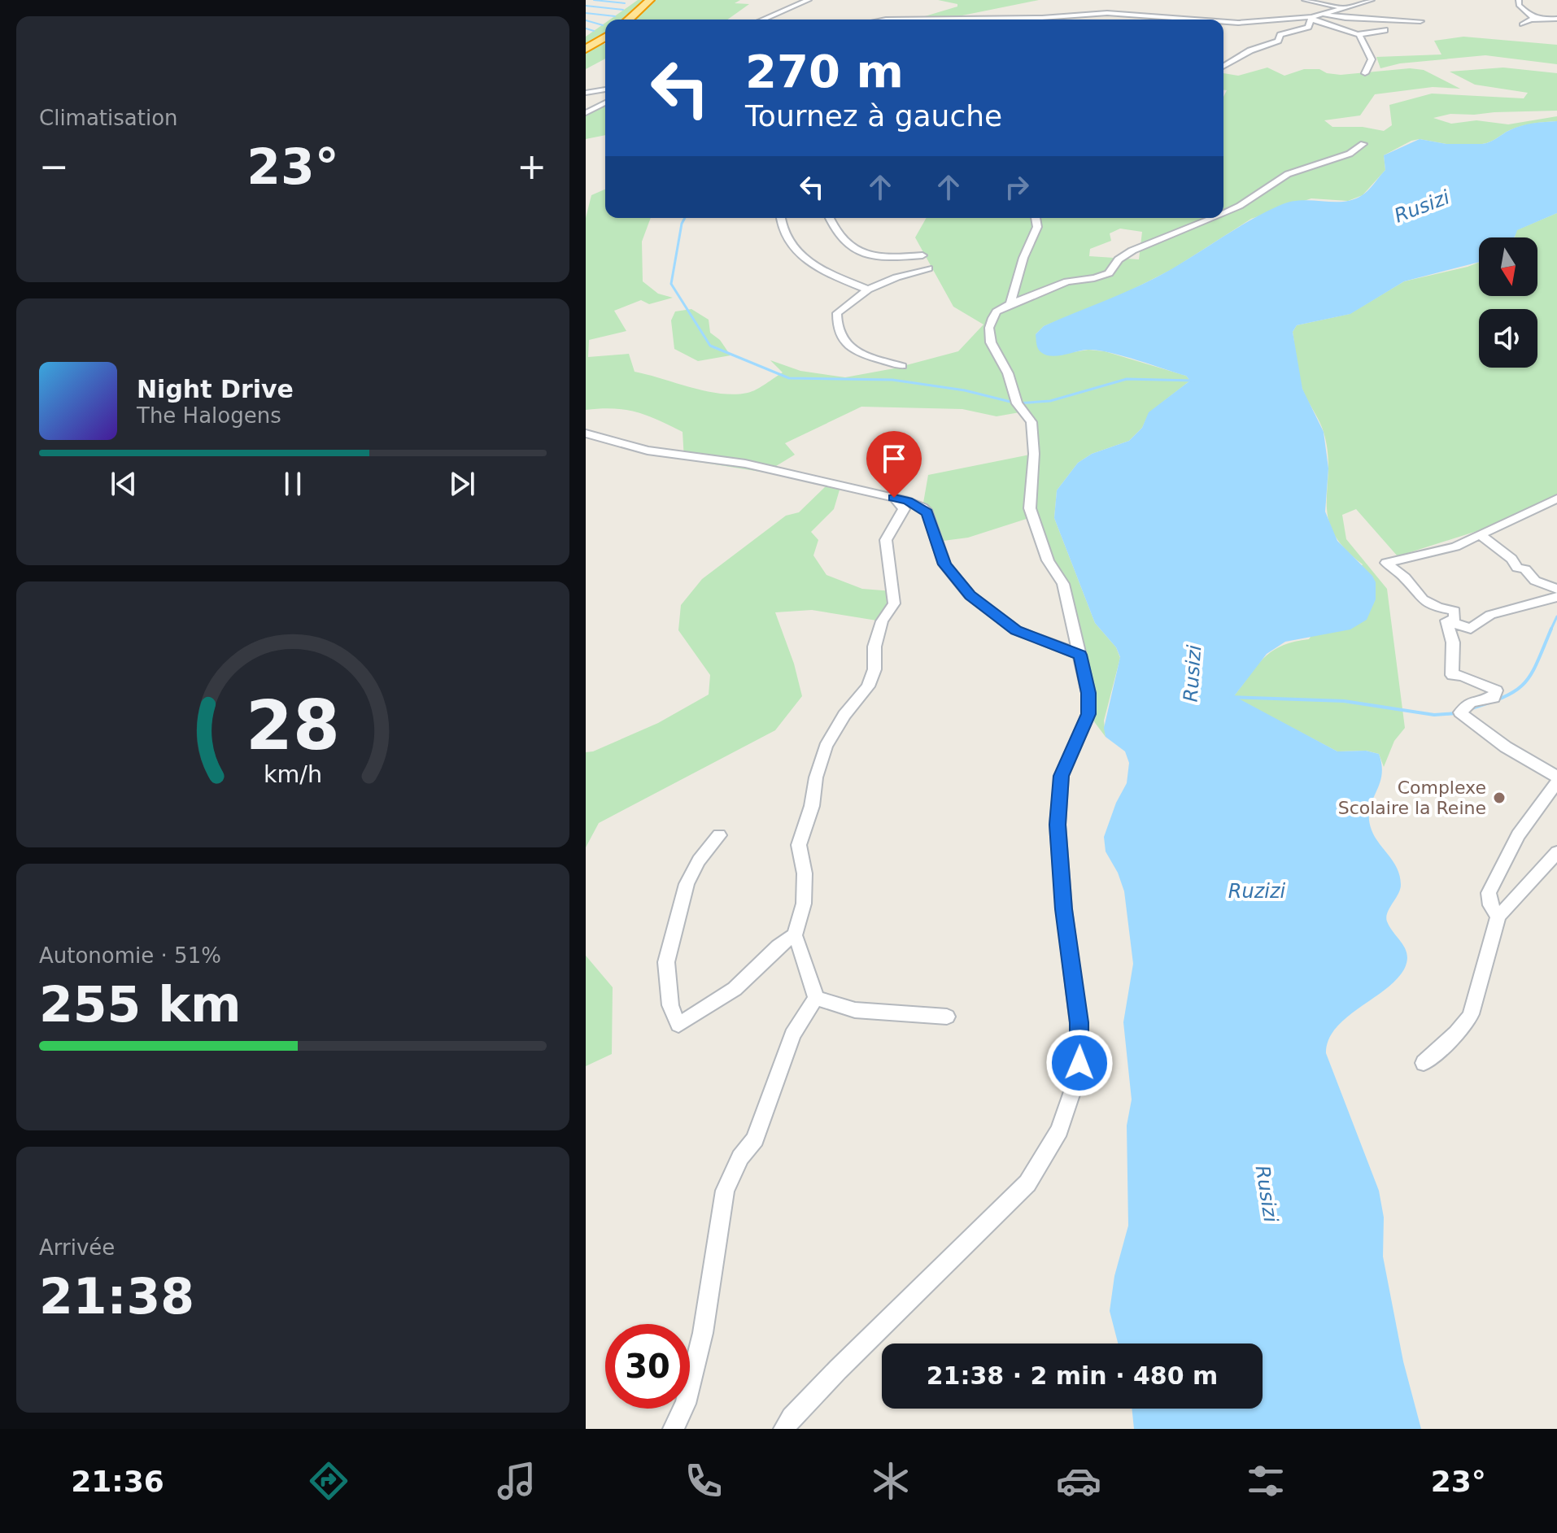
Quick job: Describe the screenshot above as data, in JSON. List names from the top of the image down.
{
  "water": ["Rusizi", "Ruzizi"],
  "places": ["Complexe Scolaire la Reine"],
  "north": "bottom",
  "page": {
    "tile": [
      "Climatisation",
      ["Autonomie · 51%", "255 km"],
      ["Arrivée", "21:38"]
    ],
    "turn": ["270 m", "Tournez à gauche"],
    "heat": ["−", "23°", "+"],
    "song": ["Night Drive", "The Halogens"],
    "limit": "30",
    "trip": "21:38 · 2 min · 480 m",
    "tabs": ["21:36", "23°"],
    "gauge": ["28", "km/h"]
  }
}
